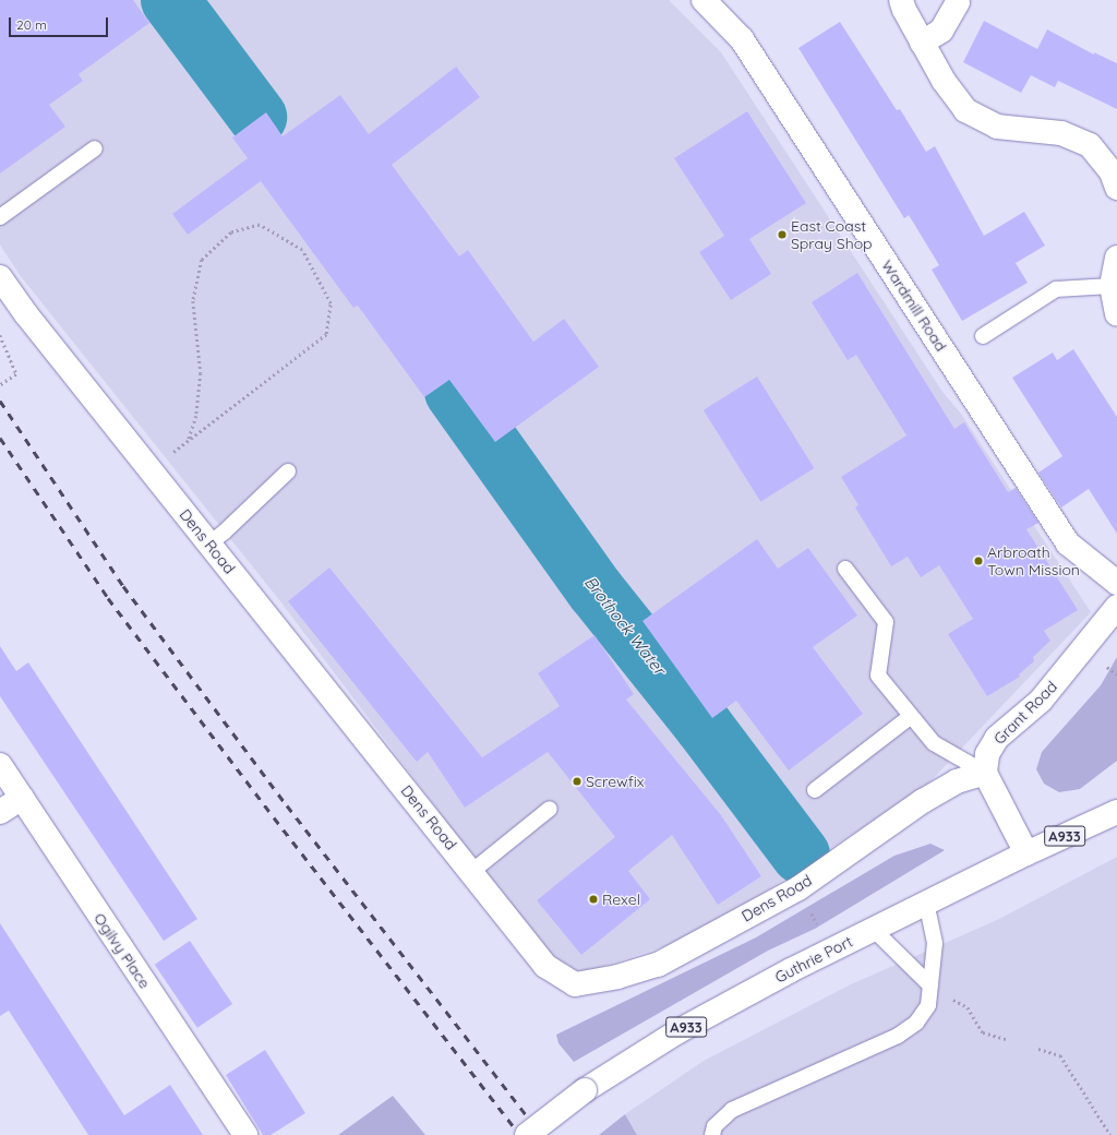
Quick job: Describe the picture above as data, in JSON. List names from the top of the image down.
{
  "streets": {
    "street": [
      "Wardmill Road",
      "Dens Road",
      "Grant Road",
      "A933",
      "Ogilvy Place",
      "Guthrie Port"
    ]
  },
  "crossings": [
    ["Dens Road", "Grant Road"]
  ],
  "water": ["Brothock Water"],
  "places": [
    "East Coast Spray Shop",
    "Arbroath Town Mission",
    "Screwfix",
    "Rexel"
  ],
  "scale_bar": "20 m"
}
